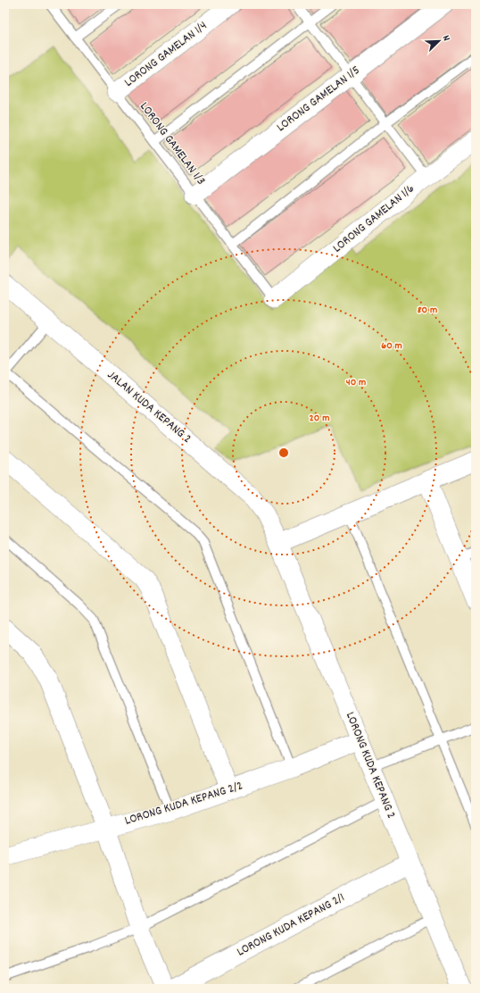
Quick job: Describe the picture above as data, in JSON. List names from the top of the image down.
{
  "streets": {
    "street": [
      "LORONG GAMELAN 1/4",
      "LORONG GAMELAN 1/5",
      "LORONG GAMELAN 1/6",
      "JALAN KUDA KEPANG 2",
      "LORONG KUDA KEPANG 2",
      "LORONG KUDA KEPANG 2/2",
      "LORONG KUDA KEPANG 2/1"
    ],
    "lane": ["LORONG GAMELAN 1/3"]
  },
  "crossings": [
    ["LORONG GAMELAN 1/4", "LORONG GAMELAN 1/3"],
    ["LORONG GAMELAN 1/5", "LORONG GAMELAN 1/3"],
    ["LORONG GAMELAN 1/3", "LORONG GAMELAN 1/6"],
    ["JALAN KUDA KEPANG 2", "LORONG KUDA KEPANG 2"],
    ["LORONG KUDA KEPANG 2", "LORONG KUDA KEPANG 2/2"],
    ["LORONG KUDA KEPANG 2", "LORONG KUDA KEPANG 2/1"]
  ],
  "north": "top right",
  "rings": [
    "80 m",
    "60 m",
    "40 m",
    "20 m"
  ]
}
